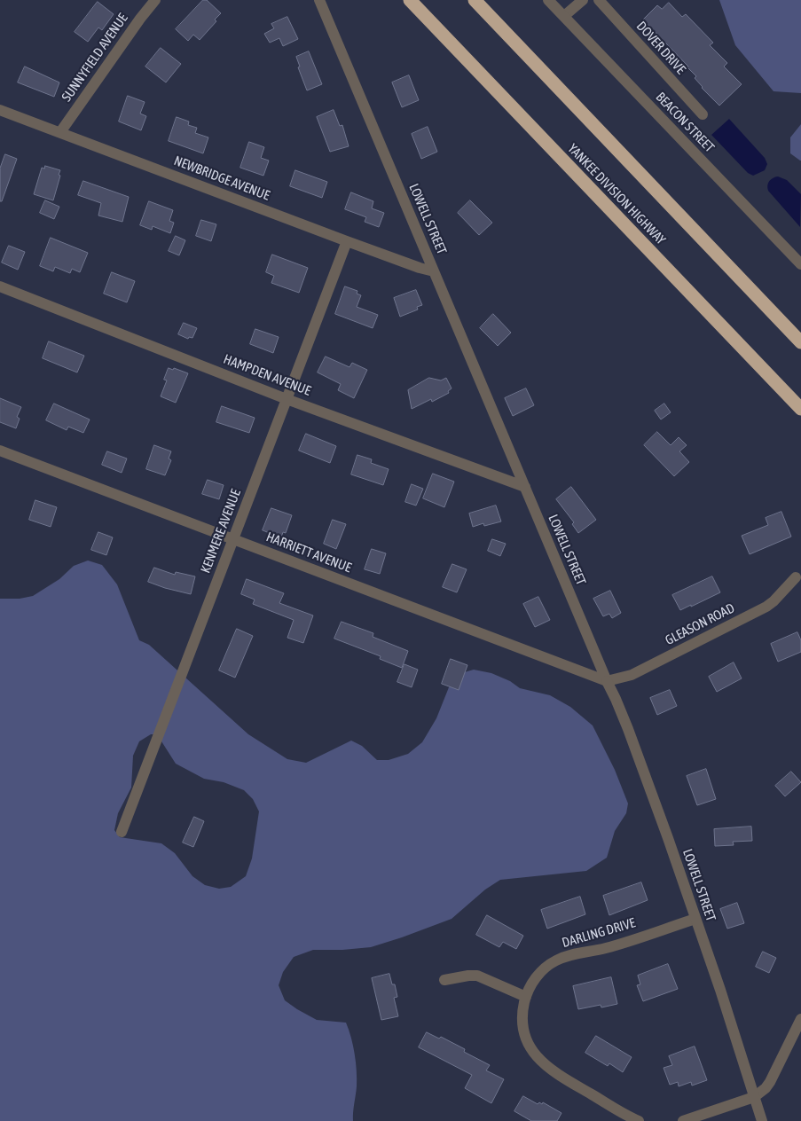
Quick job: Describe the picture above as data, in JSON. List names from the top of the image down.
{
  "streets": {
    "highway": ["YANKEE DIVISION HIGHWAY"],
    "street": [
      "DOVER DRIVE",
      "SUNNYFIELD AVENUE",
      "BEACON STREET",
      "NEWBRIDGE AVENUE",
      "LOWELL STREET",
      "HAMPDEN AVENUE",
      "KENMERE AVENUE",
      "HARRIETT AVENUE",
      "GLEASON ROAD",
      "DARLING DRIVE"
    ]
  },
  "crossings": [
    ["SUNNYFIELD AVENUE", "NEWBRIDGE AVENUE"],
    ["NEWBRIDGE AVENUE", "LOWELL STREET"],
    ["NEWBRIDGE AVENUE", "KENMERE AVENUE"],
    ["LOWELL STREET", "HAMPDEN AVENUE"],
    ["LOWELL STREET", "HARRIETT AVENUE"],
    ["LOWELL STREET", "GLEASON ROAD"],
    ["LOWELL STREET", "DARLING DRIVE"],
    ["HAMPDEN AVENUE", "KENMERE AVENUE"],
    ["KENMERE AVENUE", "HARRIETT AVENUE"],
    ["HARRIETT AVENUE", "GLEASON ROAD"]
  ]
}
